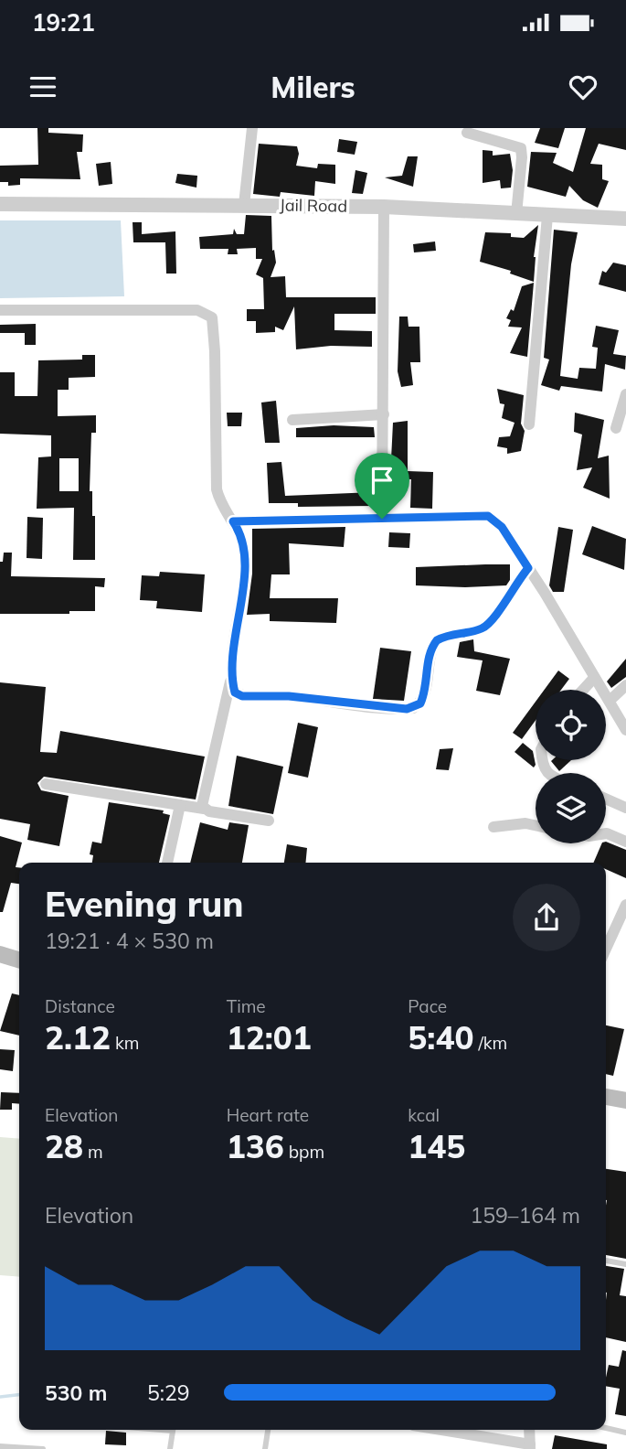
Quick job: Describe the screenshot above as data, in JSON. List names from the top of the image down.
{
  "streets": {
    "street": ["Jail Road"]
  },
  "page": {
    "status": "19:21",
    "header": "Milers",
    "heading": ["Evening run", "19:21 · 4 × 530 m"],
    "stats": [
      ["Distance", "2.12 km"],
      ["Time", "12:01"],
      ["Pace", "5:40 /km"],
      ["Elevation", "28 m"],
      ["Heart rate", "136 bpm"],
      ["kcal", "145"]
    ],
    "chart": ["Elevation", "159–164 m"],
    "list": [
      {
        "name": "530 m",
        "note": "5:29"
      }
    ]
  }
}
